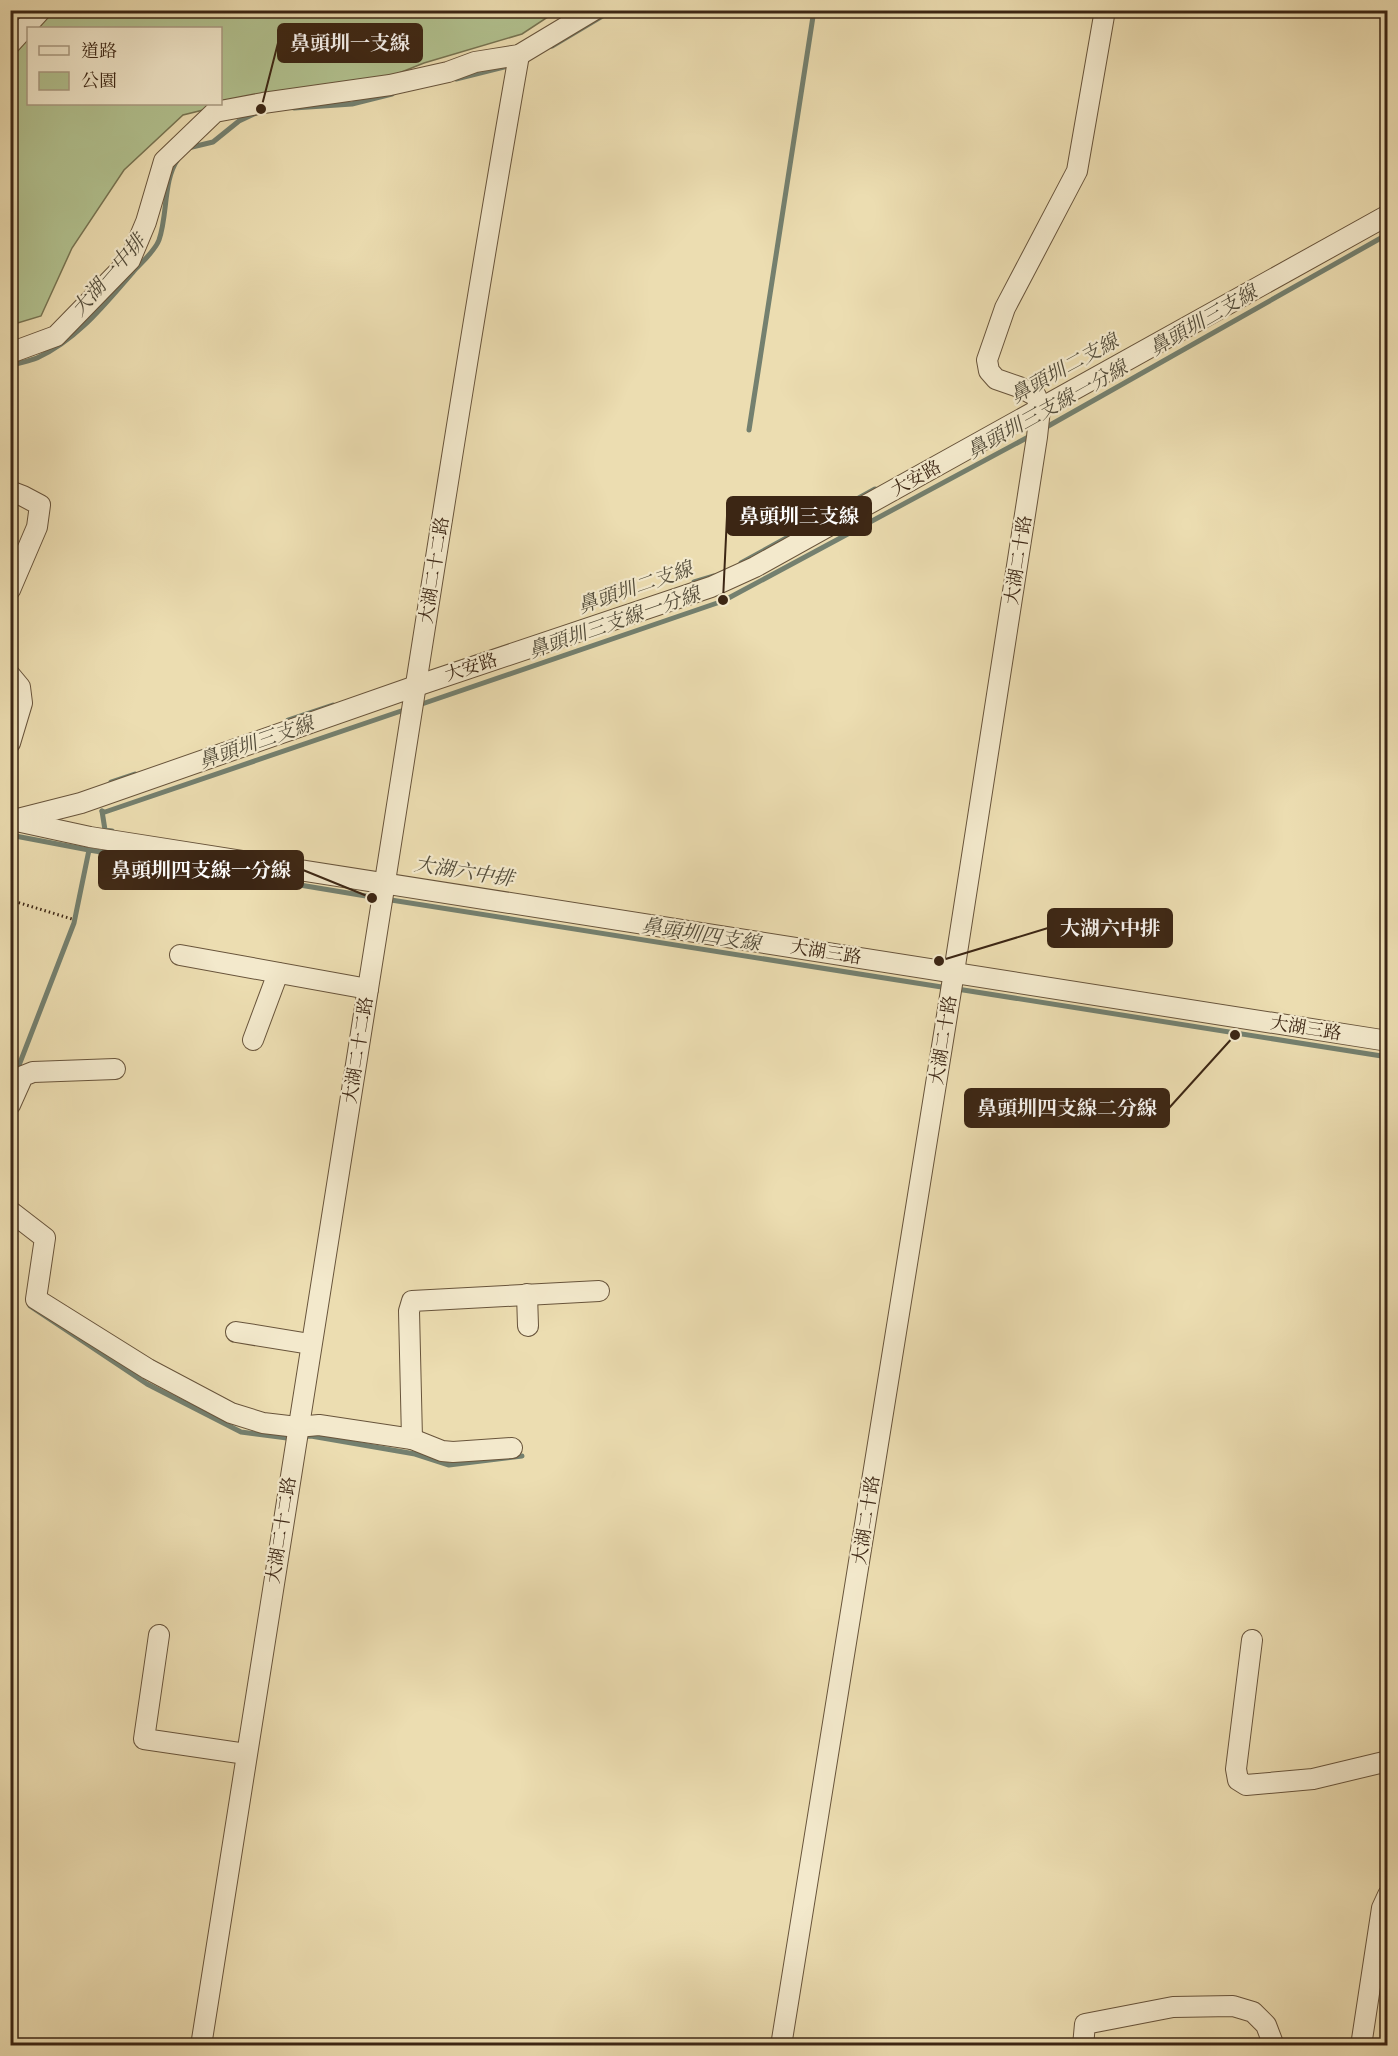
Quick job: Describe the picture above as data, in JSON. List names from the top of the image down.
{
  "streets": {
    "street": [
      "大安路",
      "大湖二十路",
      "大湖二十二路",
      "大湖三路"
    ]
  },
  "crossings": [
    ["大安路", "大湖二十路"],
    ["大安路", "大湖二十二路"],
    ["大安路", "大湖三路"],
    ["大湖二十路", "大湖三路"],
    ["大湖二十二路", "大湖三路"]
  ],
  "water": [
    "大湖一中排",
    "鼻頭圳三支線",
    "鼻頭圳二支線",
    "鼻頭圳三支線一分線",
    "大湖六中排",
    "鼻頭圳四支線"
  ],
  "places": [
    "鼻頭圳一支線",
    "鼻頭圳三支線",
    "鼻頭圳四支線一分線",
    "大湖六中排",
    "鼻頭圳四支線二分線"
  ],
  "legend": ["道路", "公園"]
}
